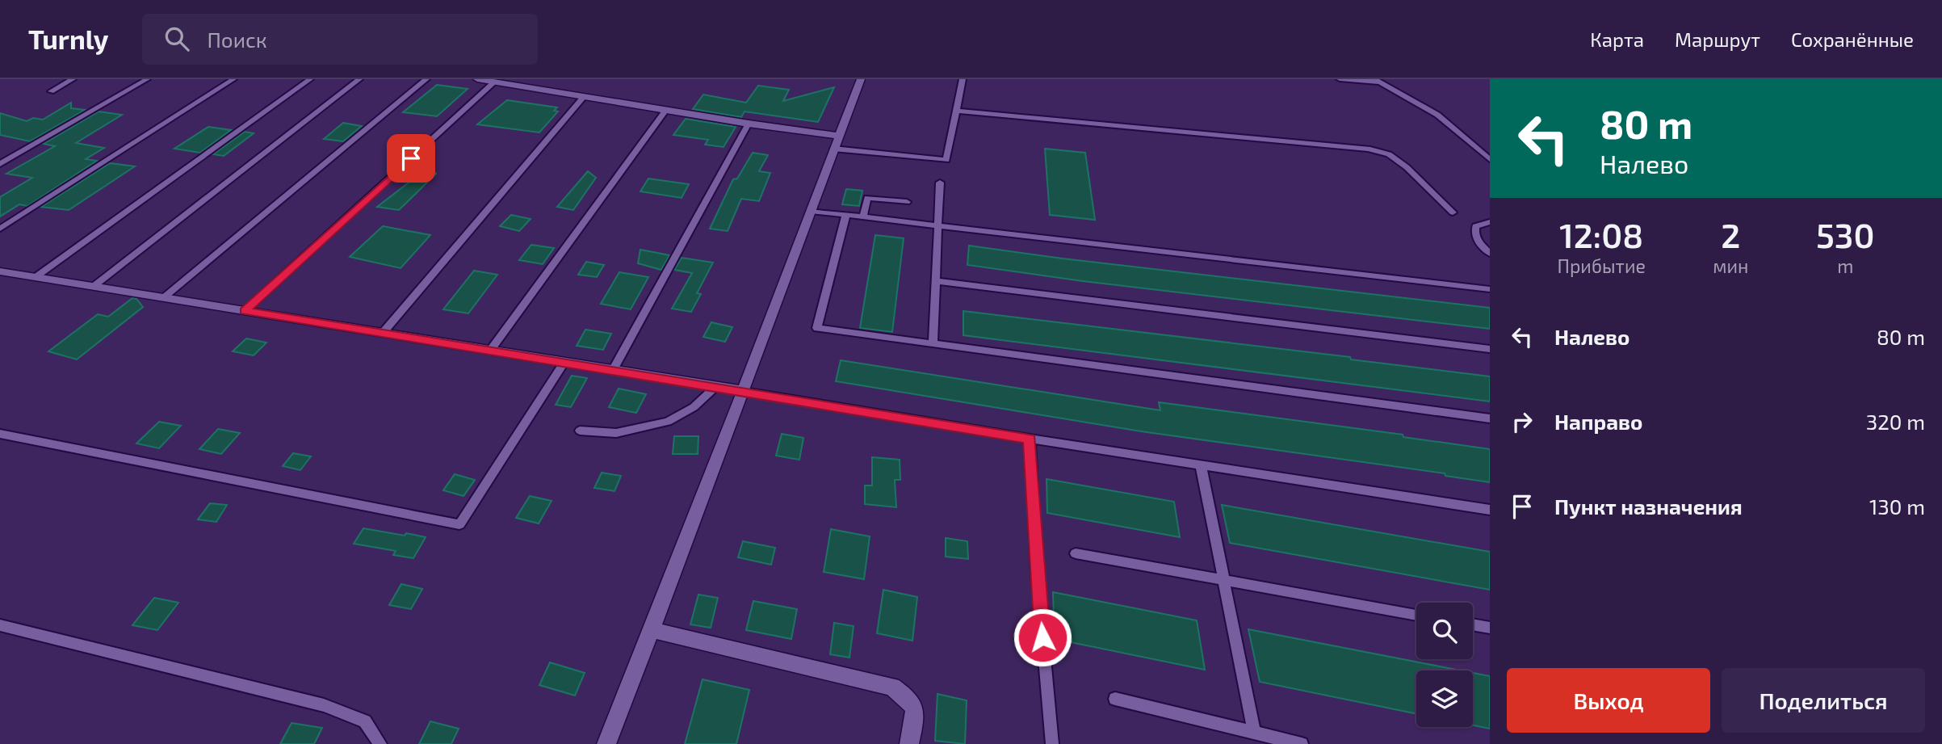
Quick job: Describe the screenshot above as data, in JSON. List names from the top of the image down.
{
  "page": {
    "header": "Turnly",
    "search": "Поиск",
    "nav": ["Карта", "Маршрут", "Сохранённые"],
    "turn": ["80 m", "Налево"],
    "eta": [
      "12:08",
      "Прибытие",
      "2",
      "мин",
      "530",
      "m"
    ],
    "list": [
      {
        "name": "Налево",
        "value": "80 m"
      },
      {
        "name": "Направо",
        "value": "320 m"
      },
      {
        "name": "Пункт назначения",
        "value": "130 m"
      }
    ],
    "buttons": ["Выход", "Поделиться"]
  }
}
